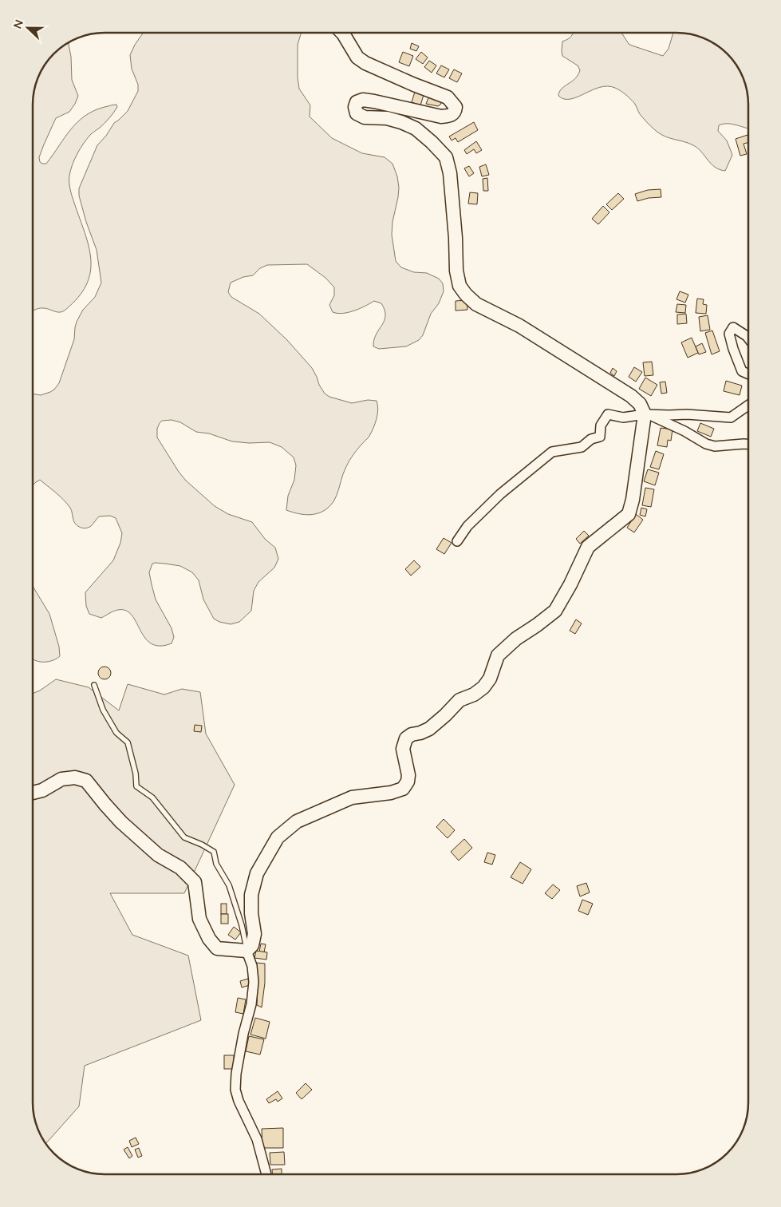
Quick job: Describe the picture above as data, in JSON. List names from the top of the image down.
{
  "north": "left"
}
